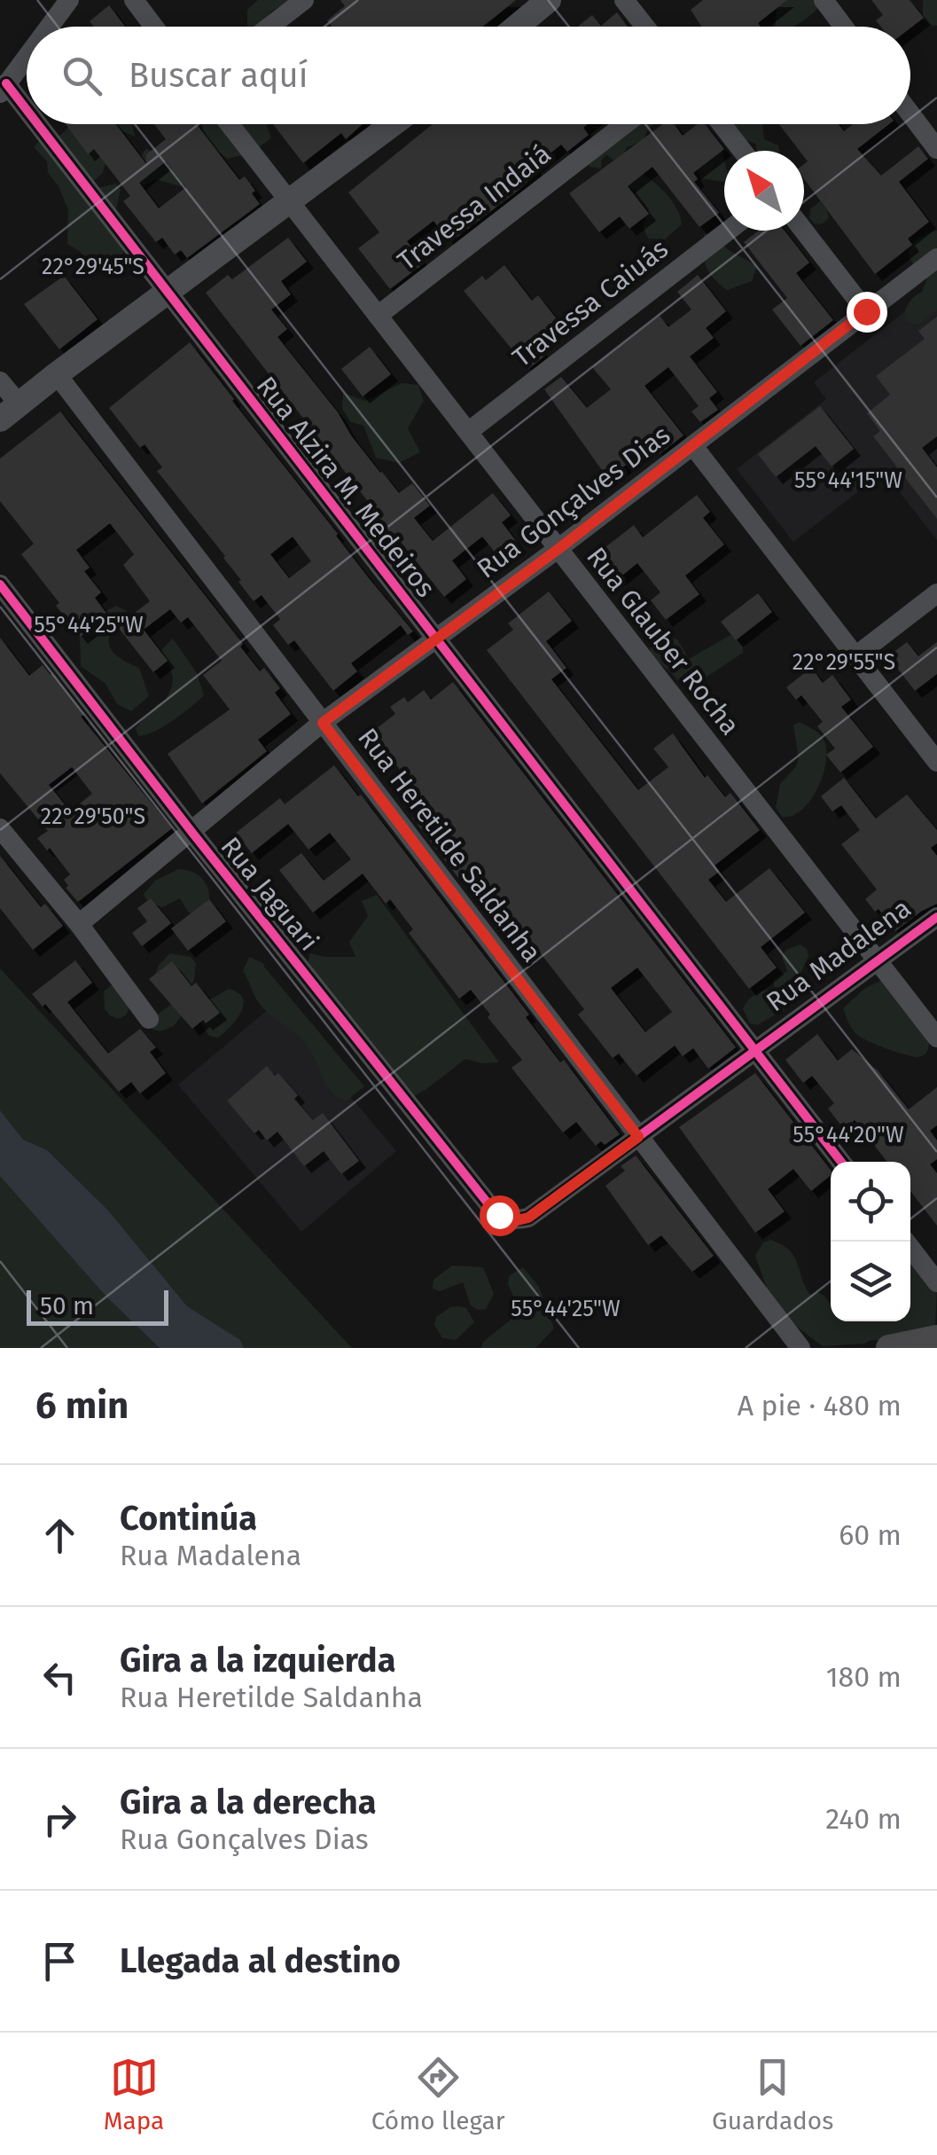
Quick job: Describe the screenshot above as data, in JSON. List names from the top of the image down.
{
  "streets": {
    "street": [
      "Travessa Indaiá",
      "Travessa Caiuás",
      "Rua Alzira M. Medeiros",
      "Rua Gonçalves Dias",
      "Rua Glauber Rocha",
      "Rua Heretilde Saldanha",
      "Rua Jaguari",
      "Rua Madalena"
    ]
  },
  "crossings": [
    ["Travessa Indaiá", "Rua Glauber Rocha"],
    ["Travessa Caiuás", "Rua Glauber Rocha"],
    ["Rua Alzira M. Medeiros", "Rua Gonçalves Dias"],
    ["Rua Alzira M. Medeiros", "Rua Madalena"],
    ["Rua Gonçalves Dias", "Rua Glauber Rocha"],
    ["Rua Gonçalves Dias", "Rua Heretilde Saldanha"],
    ["Rua Gonçalves Dias", "Rua Jaguari"],
    ["Rua Glauber Rocha", "Rua Madalena"],
    ["Rua Heretilde Saldanha", "Rua Madalena"],
    ["Rua Jaguari", "Rua Madalena"]
  ],
  "scale_bar": "50 m",
  "north": "top left",
  "page": {
    "search": "Buscar aquí",
    "scale": "50 m",
    "heading": ["6 min", "A pie · 480 m"],
    "list": [
      ["Continúa", "Rua Madalena", "60 m"],
      ["Gira a la izquierda", "Rua Heretilde Saldanha", "180 m"],
      ["Gira a la derecha", "Rua Gonçalves Dias", "240 m"],
      "Llegada al destino"
    ],
    "nav": ["Mapa", "Cómo llegar", "Guardados"]
  },
  "coordinates": [
    "22°29'45\"S",
    "55°44'15\"W",
    "55°44'25\"W",
    "22°29'55\"S",
    "22°29'50\"S",
    "55°44'20\"W"
  ]
}
